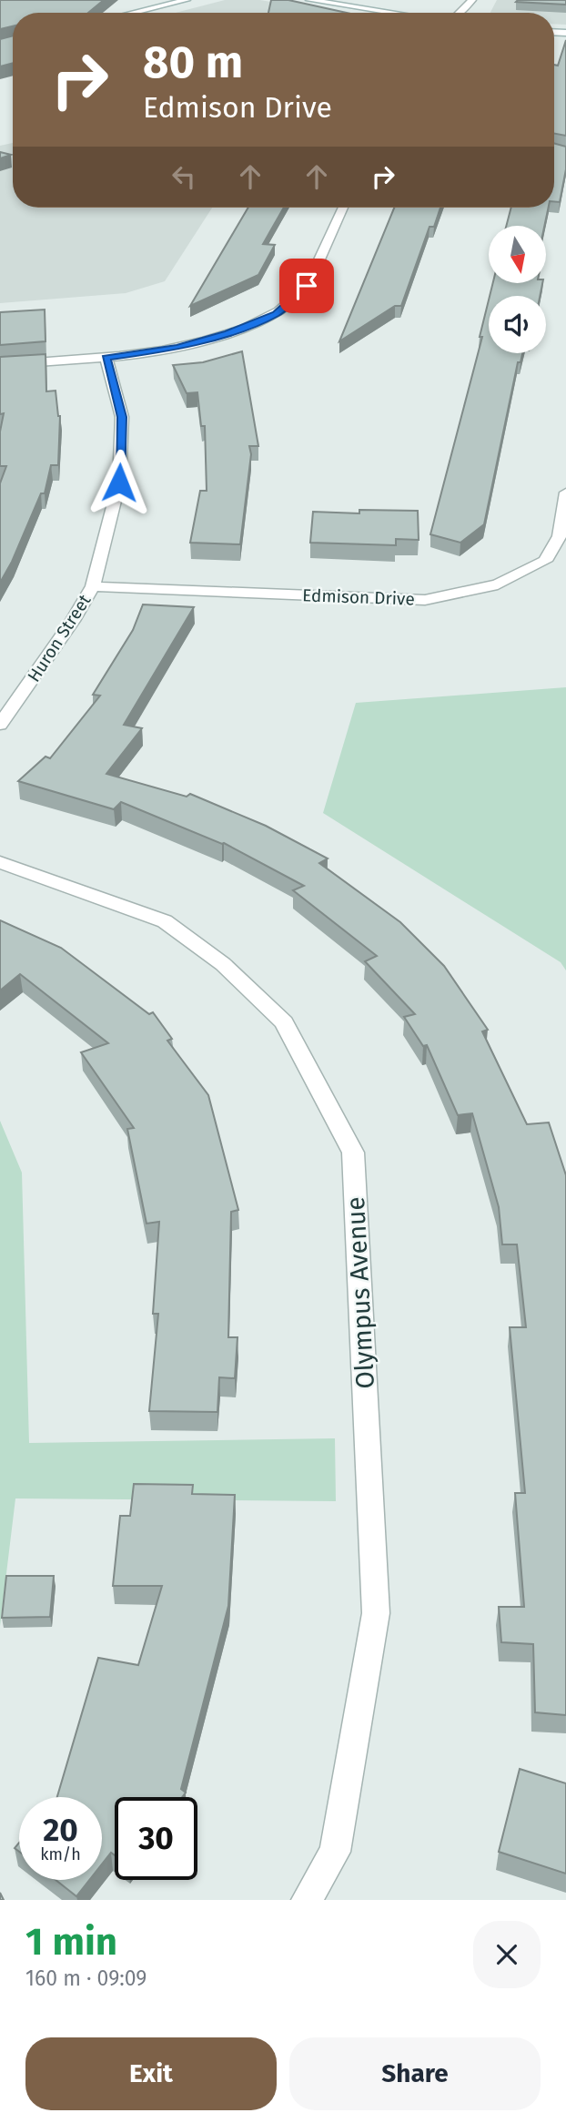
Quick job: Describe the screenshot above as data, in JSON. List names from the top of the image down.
{
  "streets": {
    "street": ["Edmison Drive", "Huron Street", "Olympus Avenue"]
  },
  "crossings": [
    ["Edmison Drive", "Huron Street"]
  ],
  "north": "bottom",
  "page": {
    "turn": ["80 m", "Edmison Drive"],
    "speed": "20 km/h",
    "limit": "30",
    "heading": ["1 min", "160 m · 09:09"],
    "buttons": ["Exit", "Share"]
  }
}
